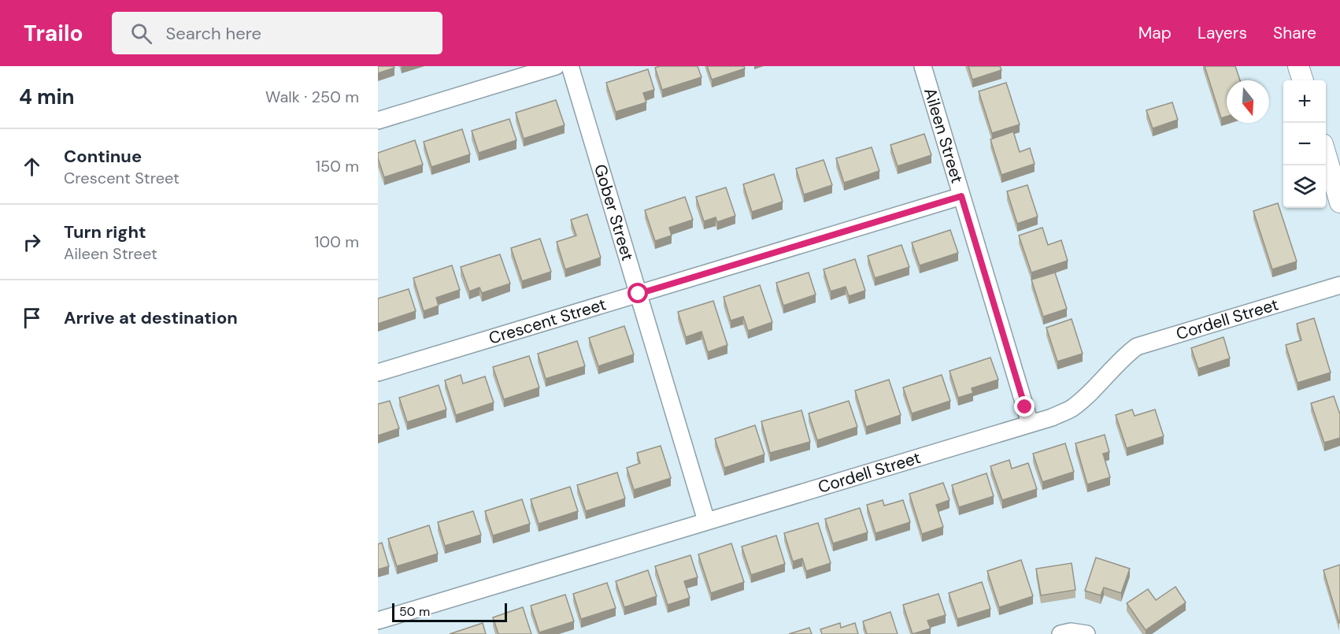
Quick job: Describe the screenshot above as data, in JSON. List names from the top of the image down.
{
  "streets": {
    "street": [
      "Aileen Street",
      "Gober Street",
      "Cordell Street",
      "Crescent Street"
    ]
  },
  "crossings": [
    ["Aileen Street", "Cordell Street"],
    ["Aileen Street", "Crescent Street"],
    ["Gober Street", "Cordell Street"],
    ["Gober Street", "Crescent Street"]
  ],
  "scale_bar": "50 m",
  "north": "bottom",
  "page": {
    "header": "Trailo",
    "search": "Search here",
    "nav": ["Map", "Layers", "Share"],
    "heading": ["4 min", "Walk · 250 m"],
    "map_buttons": ["+", "−"],
    "list": [
      ["Continue", "Crescent Street", "150 m"],
      ["Turn right", "Aileen Street", "100 m"],
      "Arrive at destination"
    ],
    "scale": "50 m"
  }
}
